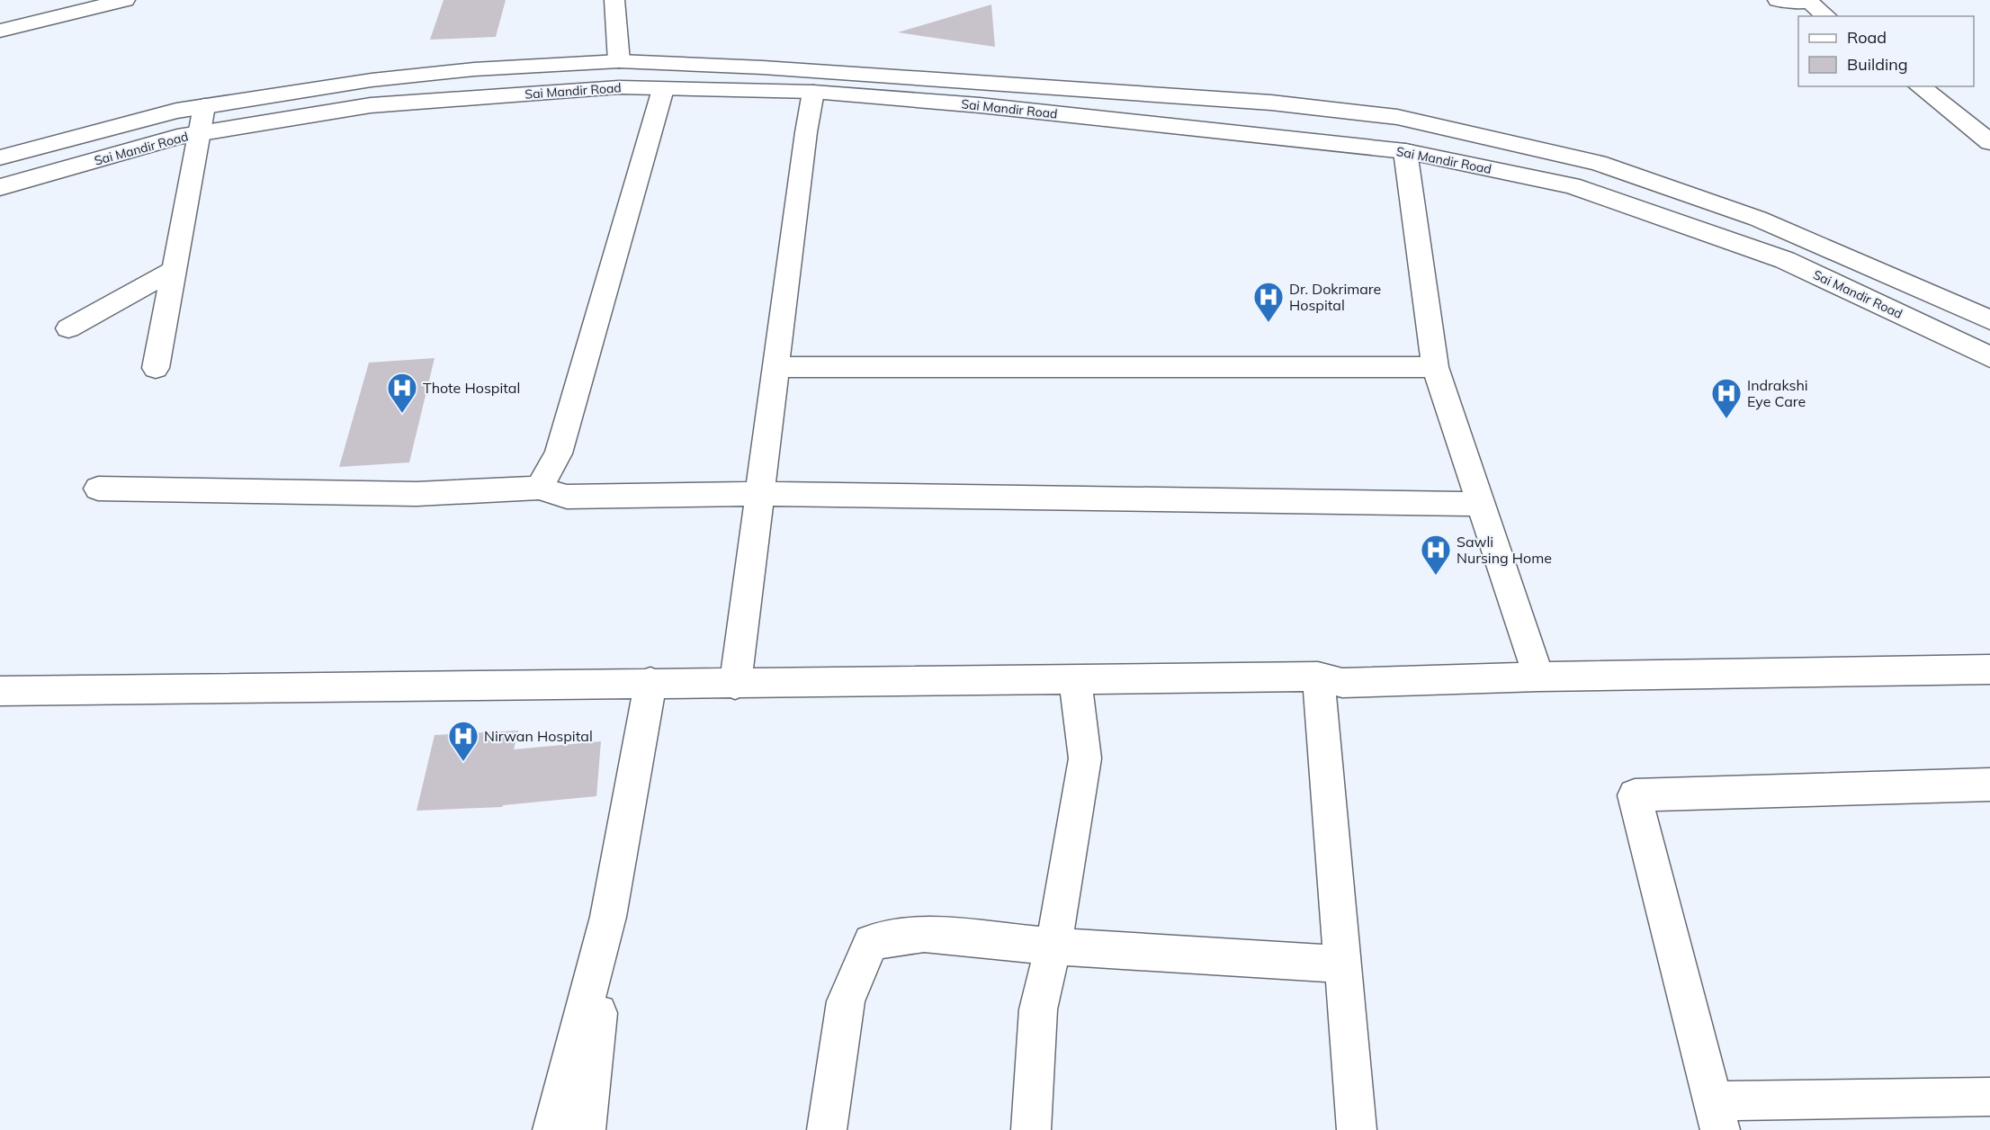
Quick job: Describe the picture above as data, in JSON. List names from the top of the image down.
{
  "streets": {
    "main road": ["Sai Mandir Road"]
  },
  "places": {
    "hospital": [
      "Dr. Dokrimare Hospital",
      "Thote Hospital",
      "Indrakshi Eye Care",
      "Sawli Nursing Home",
      "Nirwan Hospital"
    ]
  },
  "legend": ["Road", "Building"]
}
